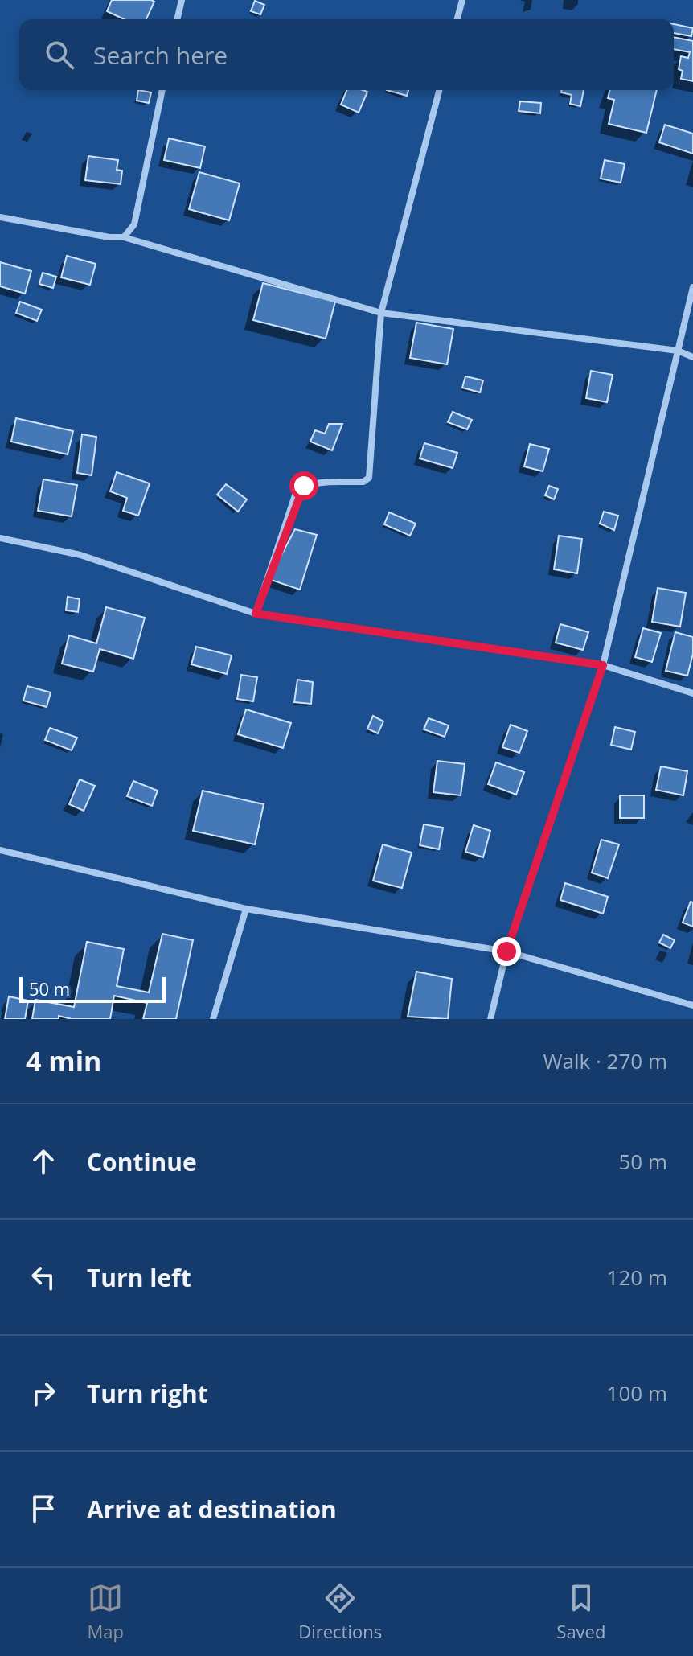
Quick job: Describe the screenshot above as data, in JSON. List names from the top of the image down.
{
  "scale_bar": "50 m",
  "page": {
    "search": "Search here",
    "scale": "50 m",
    "heading": ["4 min", "Walk · 270 m"],
    "list": [
      ["Continue", "50 m"],
      ["Turn left", "120 m"],
      ["Turn right", "100 m"],
      "Arrive at destination"
    ],
    "nav": ["Map", "Directions", "Saved"]
  }
}
